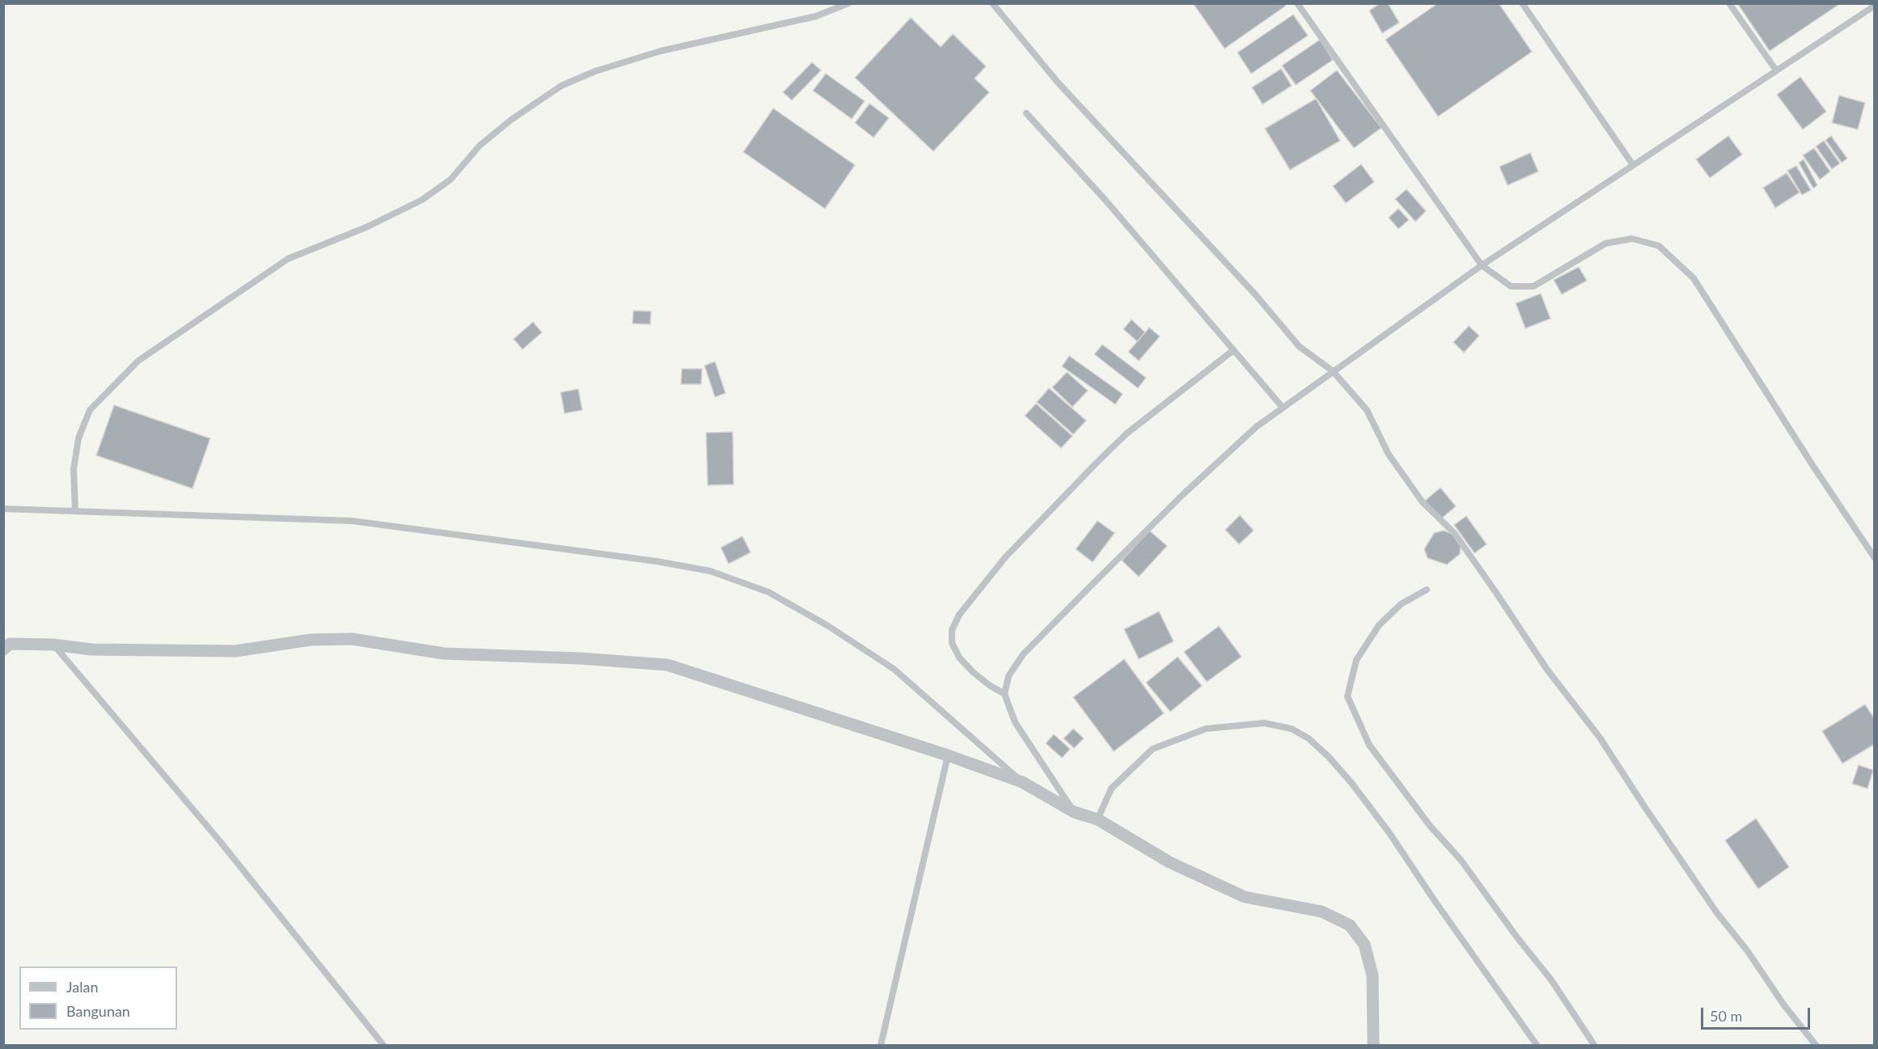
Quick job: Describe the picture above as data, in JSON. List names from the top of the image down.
{
  "legend": ["Jalan", "Bangunan"],
  "scale_bar": "50 m"
}
